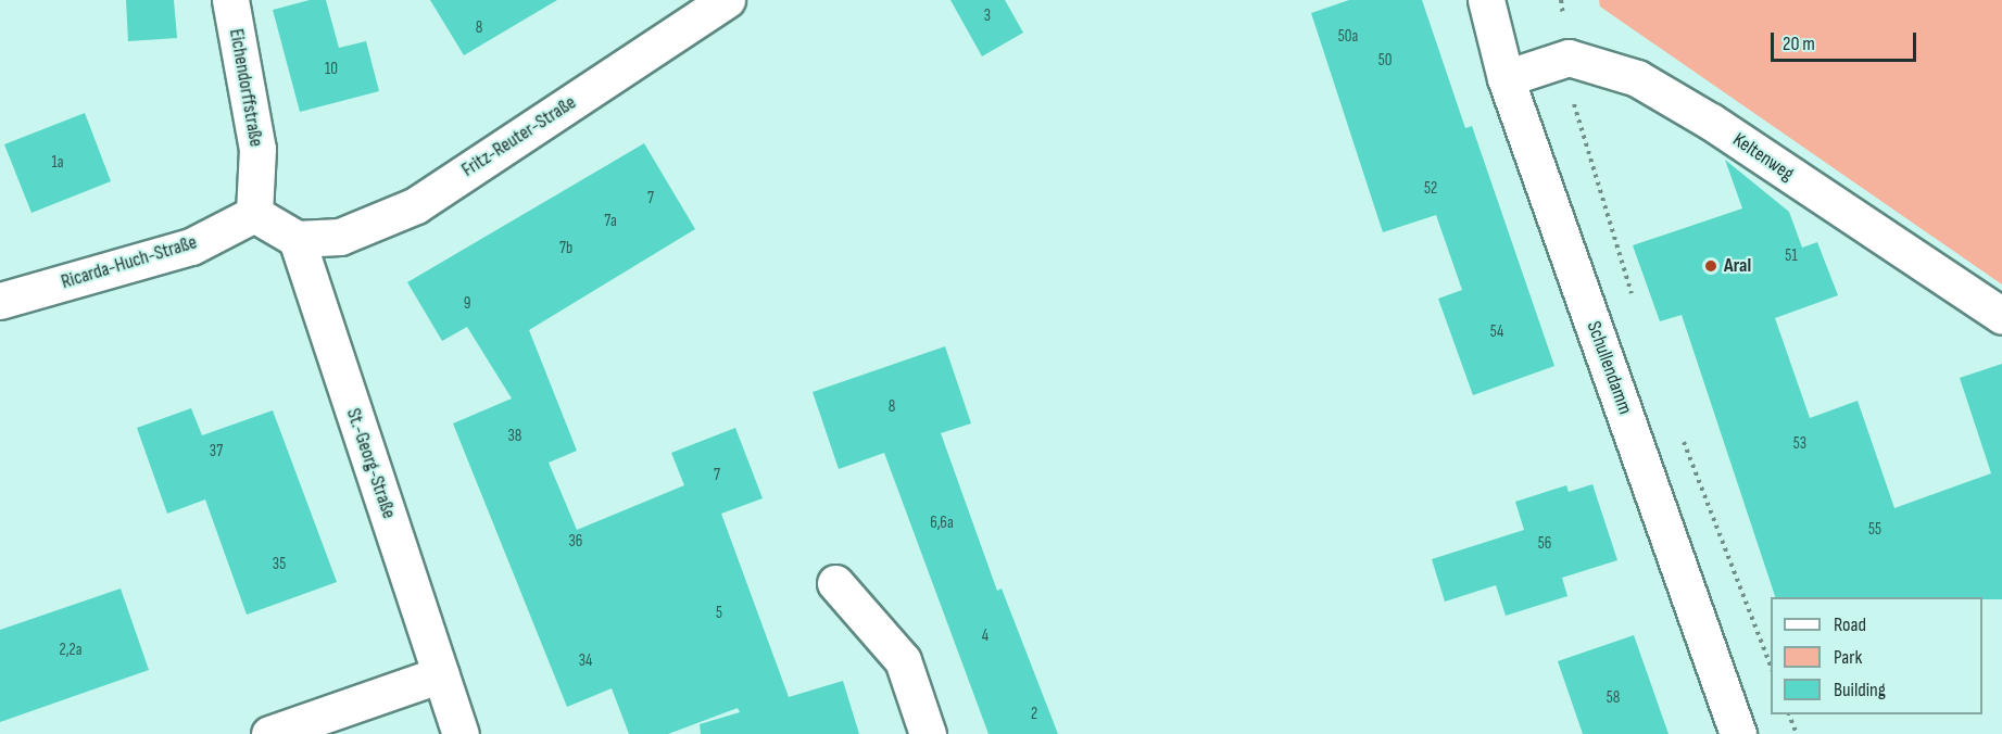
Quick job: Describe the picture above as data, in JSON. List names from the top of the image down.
{
  "streets": {
    "street": [
      "Eichendorffstraße",
      "Fritz-Reuter-Straße",
      "Keltenweg",
      "Ricarda-Huch-Straße",
      "Schullendamm",
      "St.-Georg-Straße"
    ]
  },
  "crossings": [
    ["Eichendorffstraße", "Ricarda-Huch-Straße"],
    ["Fritz-Reuter-Straße", "St.-Georg-Straße"]
  ],
  "places": ["Aral"],
  "house_numbers": [
    "3",
    "8",
    "50a",
    "50",
    "10",
    "1a",
    "52",
    "7",
    "7a",
    "7b",
    "51",
    "9",
    "54",
    "8",
    "38",
    "53",
    "37",
    "7",
    "6,6a",
    "55",
    "36",
    "56",
    "35",
    "5",
    "4",
    "2,2a",
    "34",
    "58",
    "2"
  ],
  "legend": ["Road", "Park", "Building"],
  "scale_bar": "20 m"
}
